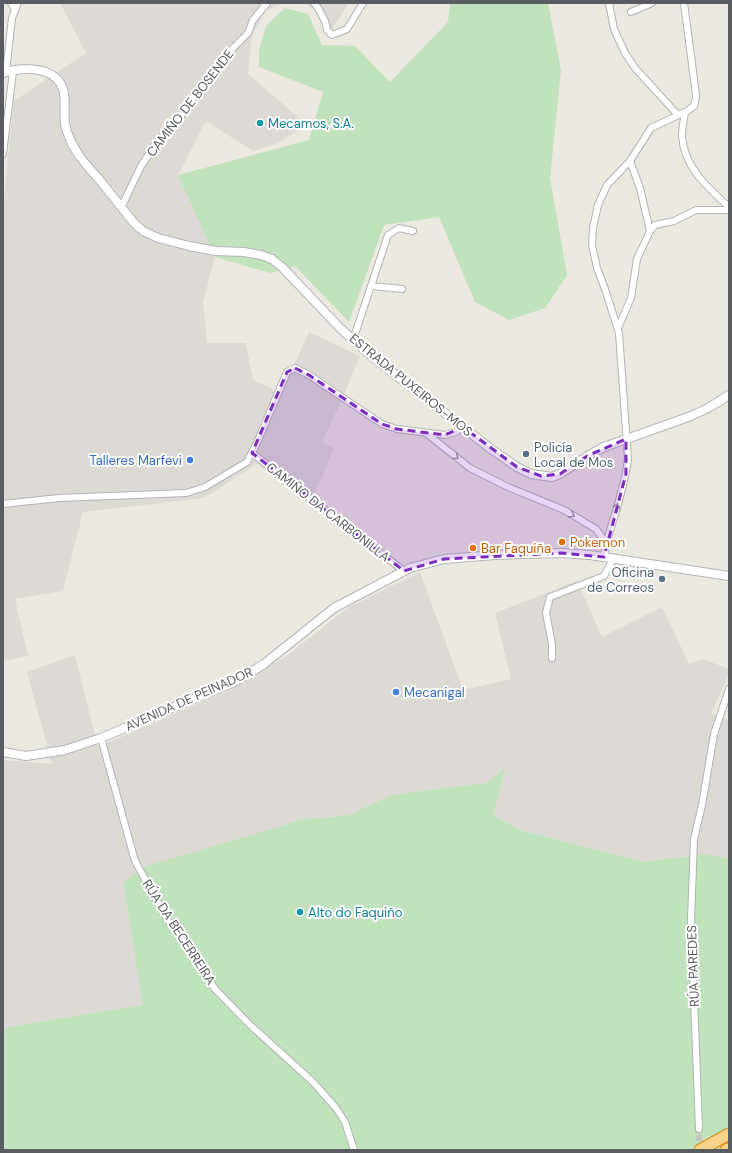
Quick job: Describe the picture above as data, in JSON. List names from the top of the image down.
{
  "streets": {
    "street": [
      "CAMIÑO DE BOSENDE",
      "ESTRADA PUXEIROS-MOS",
      "CAMIÑO DA CARBONILLA",
      "AVENIDA DE PEINADOR",
      "RÚA DA BECERREIRA",
      "RÚA PAREDES"
    ]
  },
  "crossings": [
    ["CAMIÑO DE BOSENDE", "ESTRADA PUXEIROS-MOS"],
    ["CAMIÑO DA CARBONILLA", "AVENIDA DE PEINADOR"],
    ["AVENIDA DE PEINADOR", "RÚA DA BECERREIRA"]
  ],
  "places": [
    "Mecamos, S.A.",
    "Policía Local de Mos",
    "Talleres Marfevi",
    "Pokemon",
    "Bar Faquiña",
    "Oficina de Correos",
    "Mecanigal",
    "Alto do Faquiño"
  ]
}
